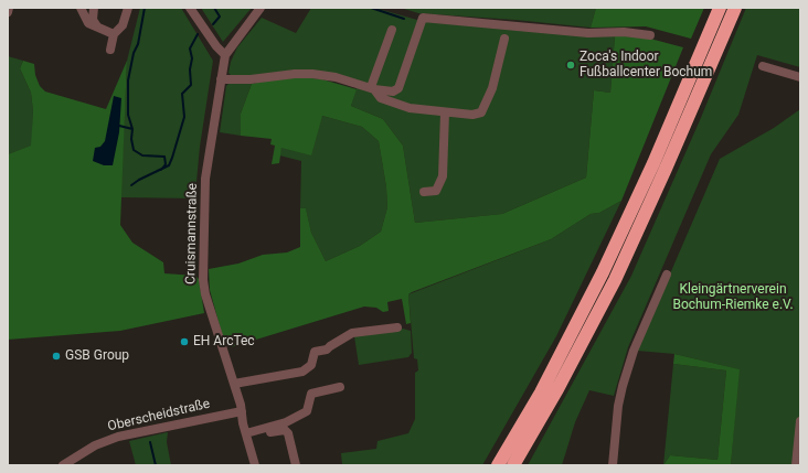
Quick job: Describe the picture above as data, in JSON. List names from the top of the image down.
{
  "streets": {
    "street": ["Cruismannstraße", "Oberscheidstraße"]
  },
  "crossings": [
    ["Cruismannstraße", "Oberscheidstraße"]
  ],
  "parks": ["Kleingärtnerverein Bochum-Riemke e.V."],
  "places": ["Zoca's Indoor Fußballcenter Bochum", "EH ArcTec", "GSB Group"]
}
